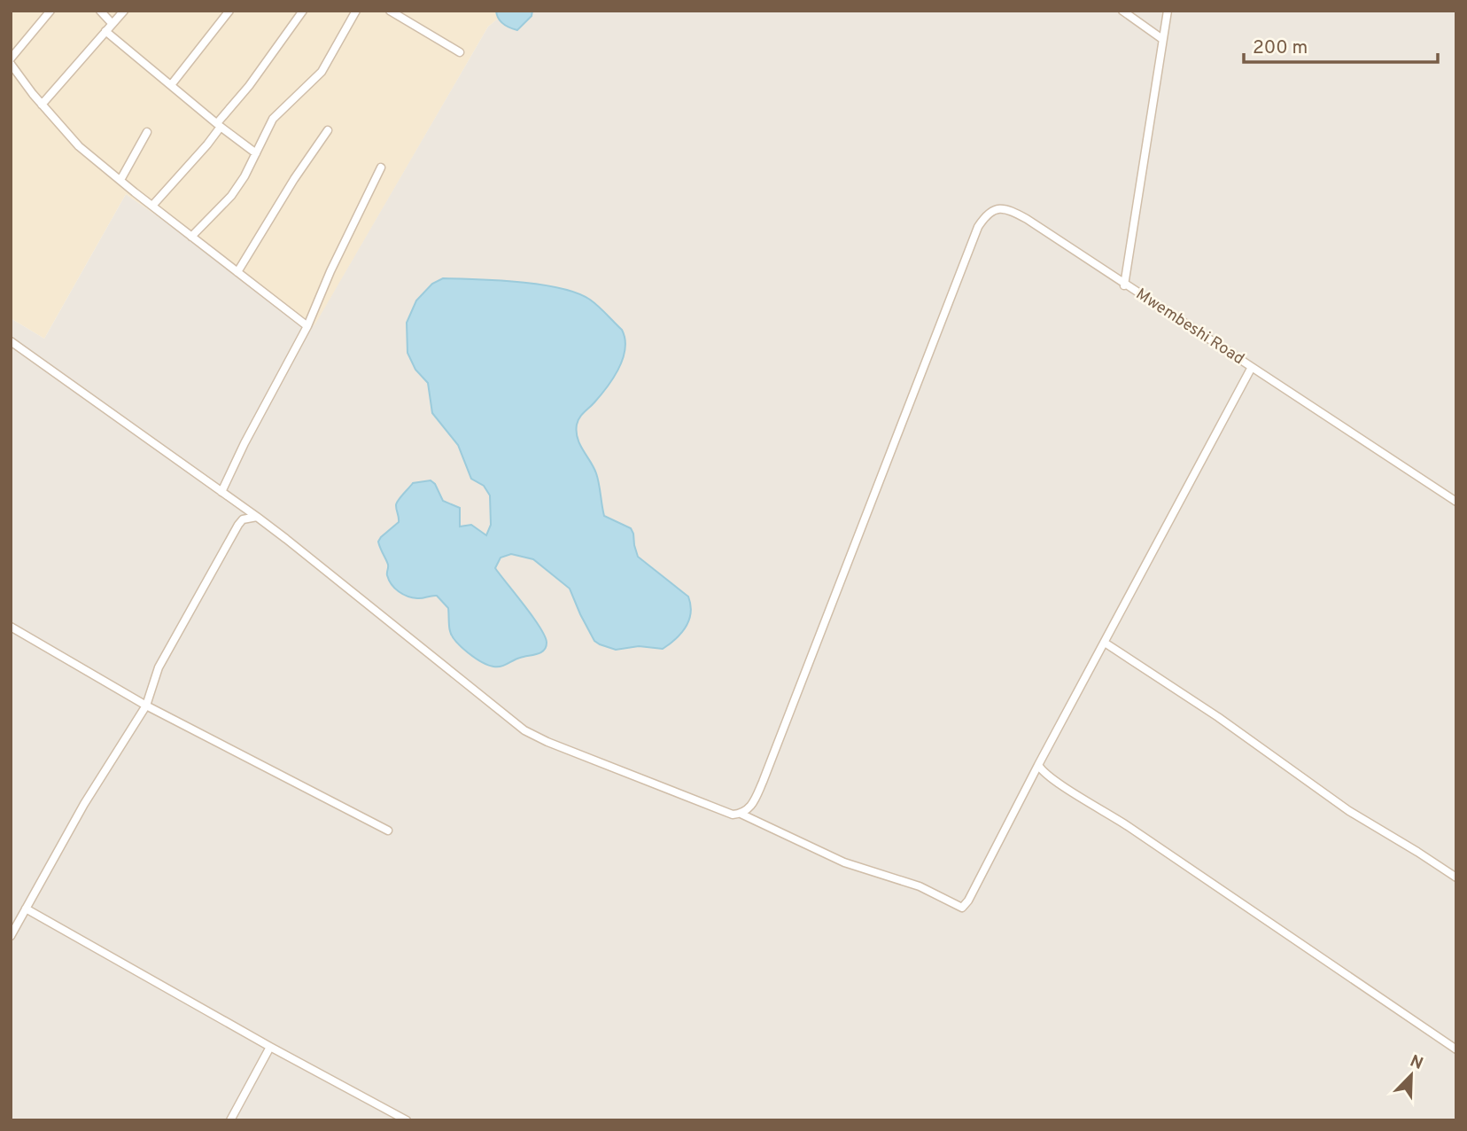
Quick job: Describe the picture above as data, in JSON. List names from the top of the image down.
{
  "streets": {
    "street": ["Mwembeshi Road"]
  },
  "scale_bar": "200 m",
  "north": "top right"
}
